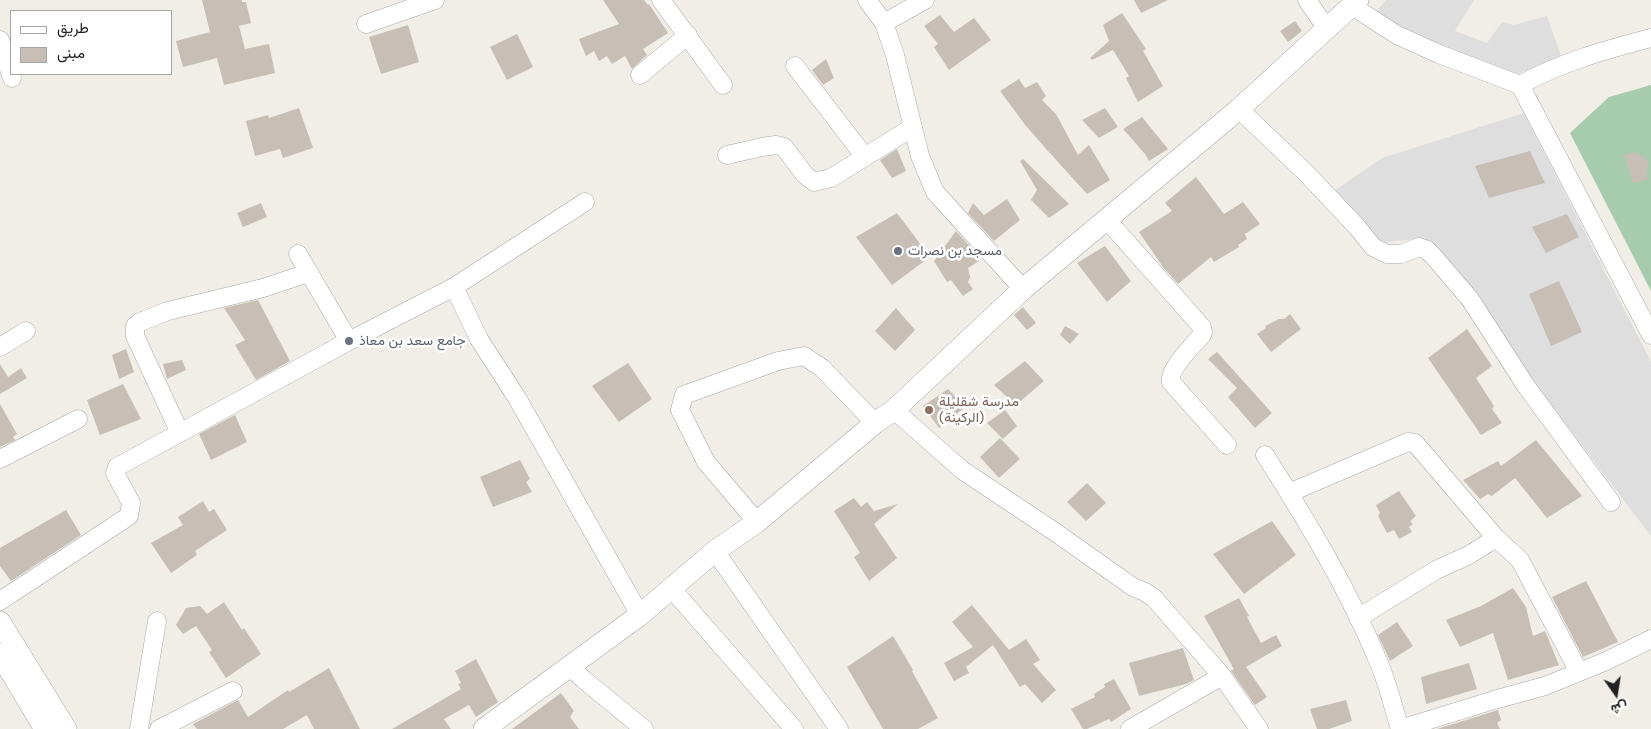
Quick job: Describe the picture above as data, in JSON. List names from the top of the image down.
{
  "places": ["مسجد بن نصرات", "جامع سعد بن معاذ", "مدرسة شقليلة (الركينة)"],
  "legend": ["طريق", "مبنى"],
  "north": "bottom"
}
